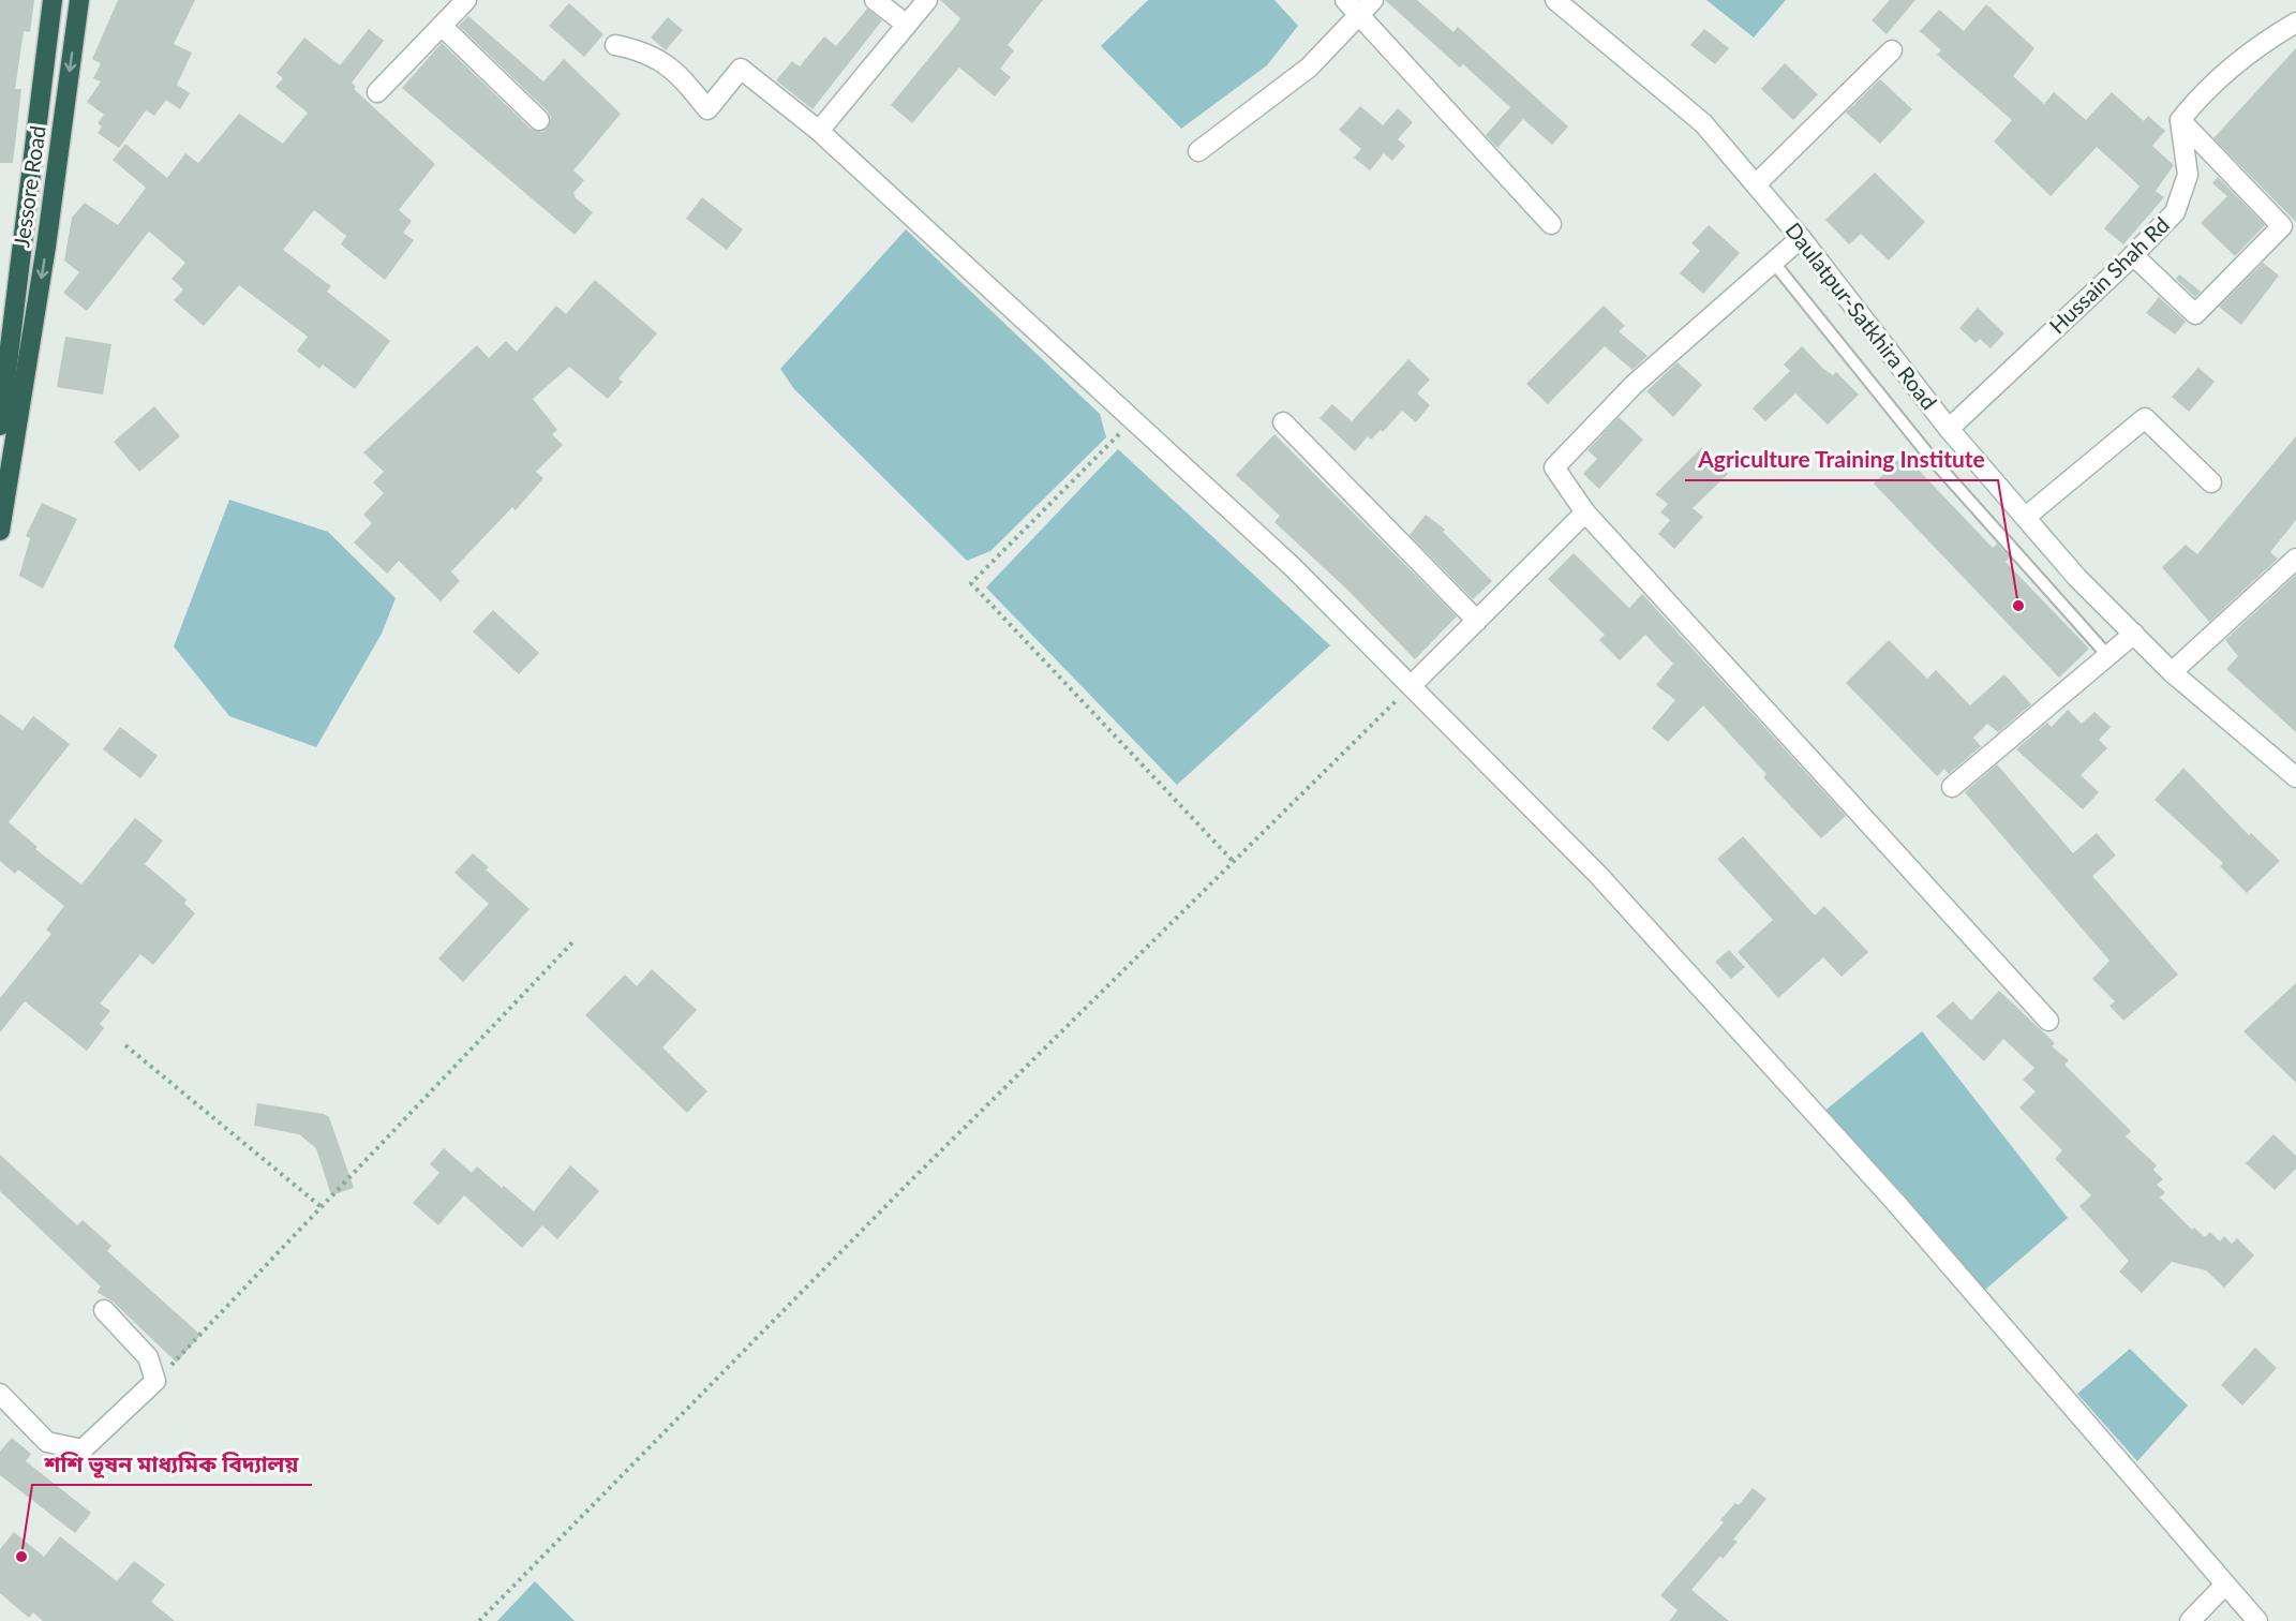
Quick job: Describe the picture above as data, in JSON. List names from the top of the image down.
{
  "streets": {
    "highway": ["Jessore Road"],
    "street": ["Hussain Shah Rd", "Daulatpur-Satkhira Road"]
  },
  "crossings": [
    ["Hussain Shah Rd", "Daulatpur-Satkhira Road"]
  ],
  "places": ["Agriculture Training Institute", "শশি ভূষন মাধ্যমিক বিদ্যালয়"]
}
